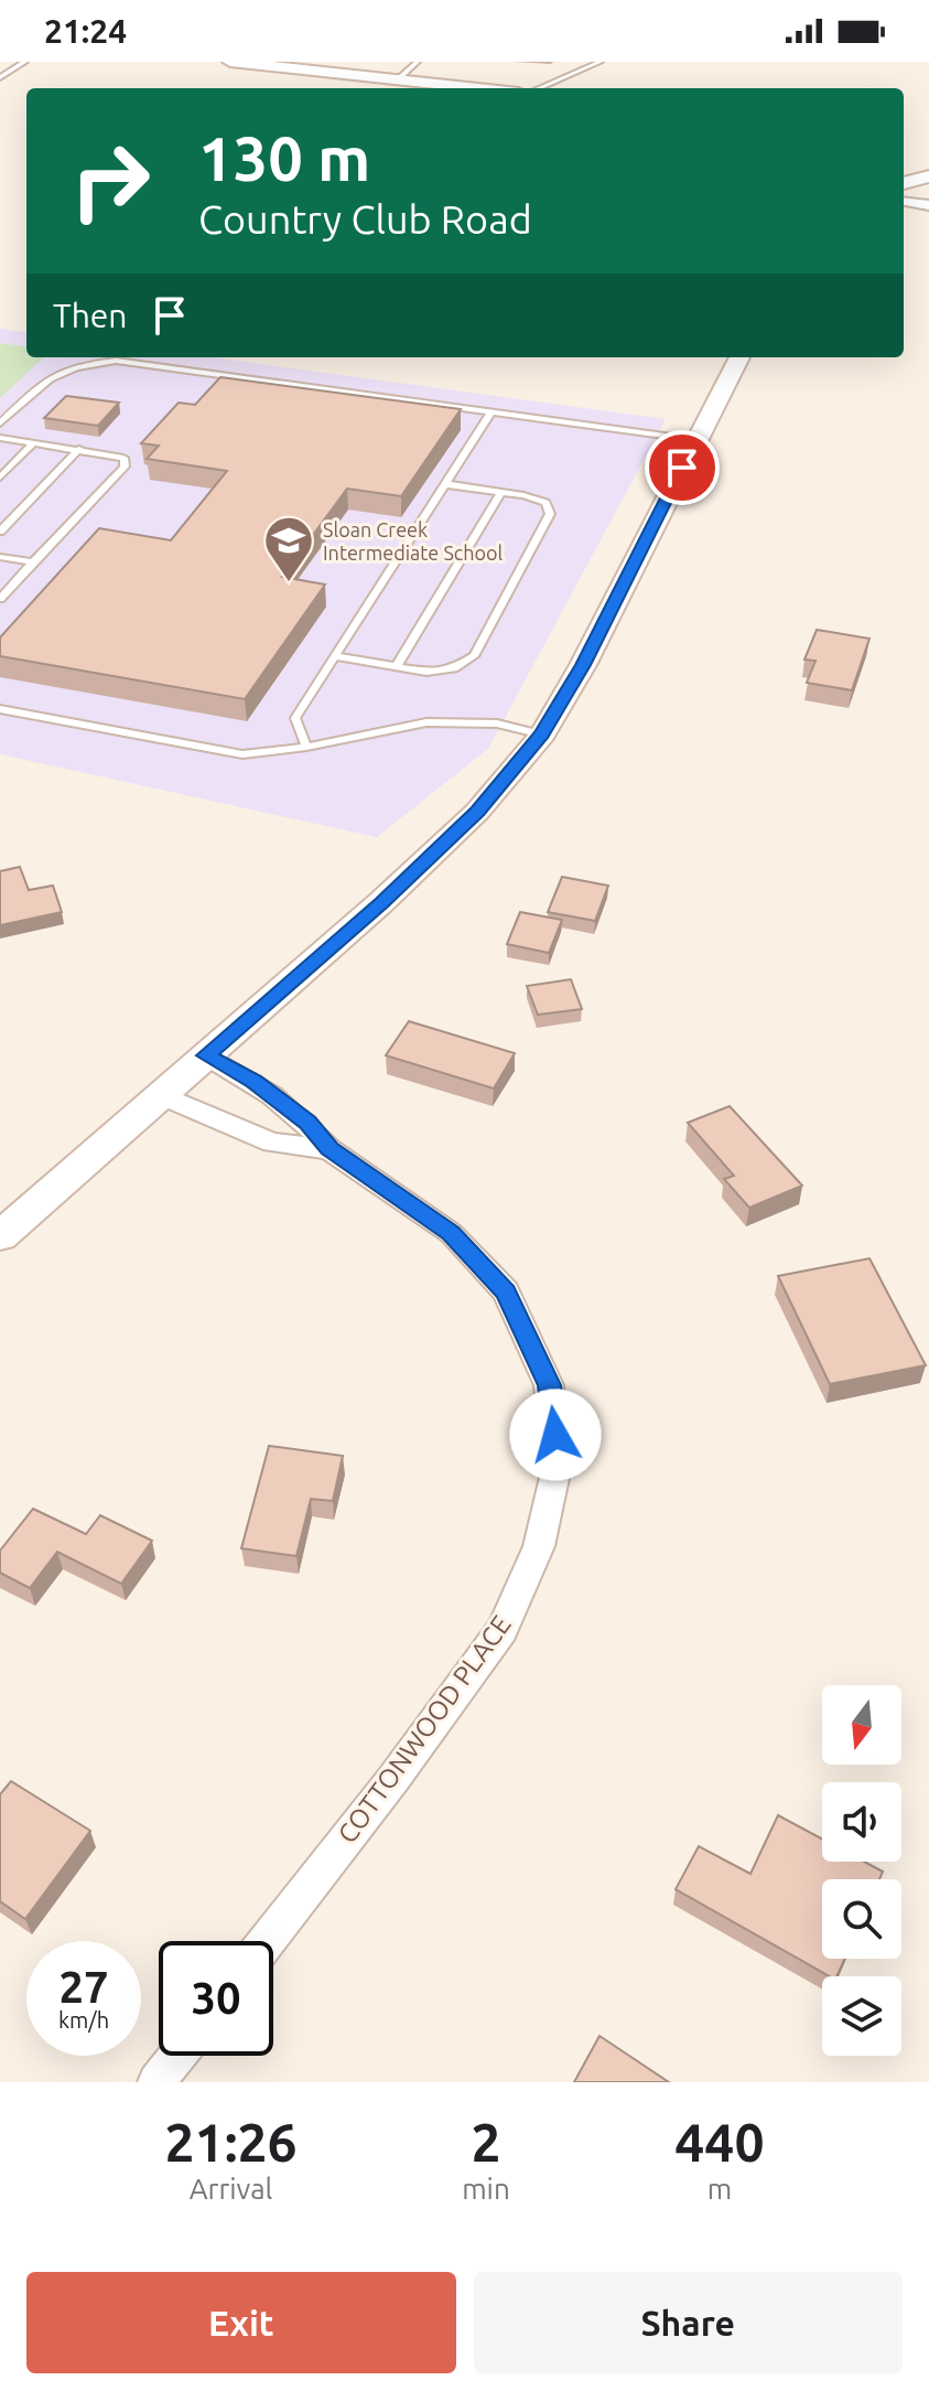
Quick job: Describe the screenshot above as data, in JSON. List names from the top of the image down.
{
  "streets": {
    "street": ["COTTONWOOD PLACE"]
  },
  "places": {
    "school or university": ["Sloan Creek Intermediate School"]
  },
  "north": "bottom",
  "page": {
    "status": "21:24",
    "turn": ["130 m", "Country Club Road"],
    "then": "Then",
    "speed": "27 km/h",
    "limit": "30",
    "eta": [
      "21:26",
      "Arrival",
      "2",
      "min",
      "440",
      "m"
    ],
    "buttons": ["Exit", "Share"]
  }
}
